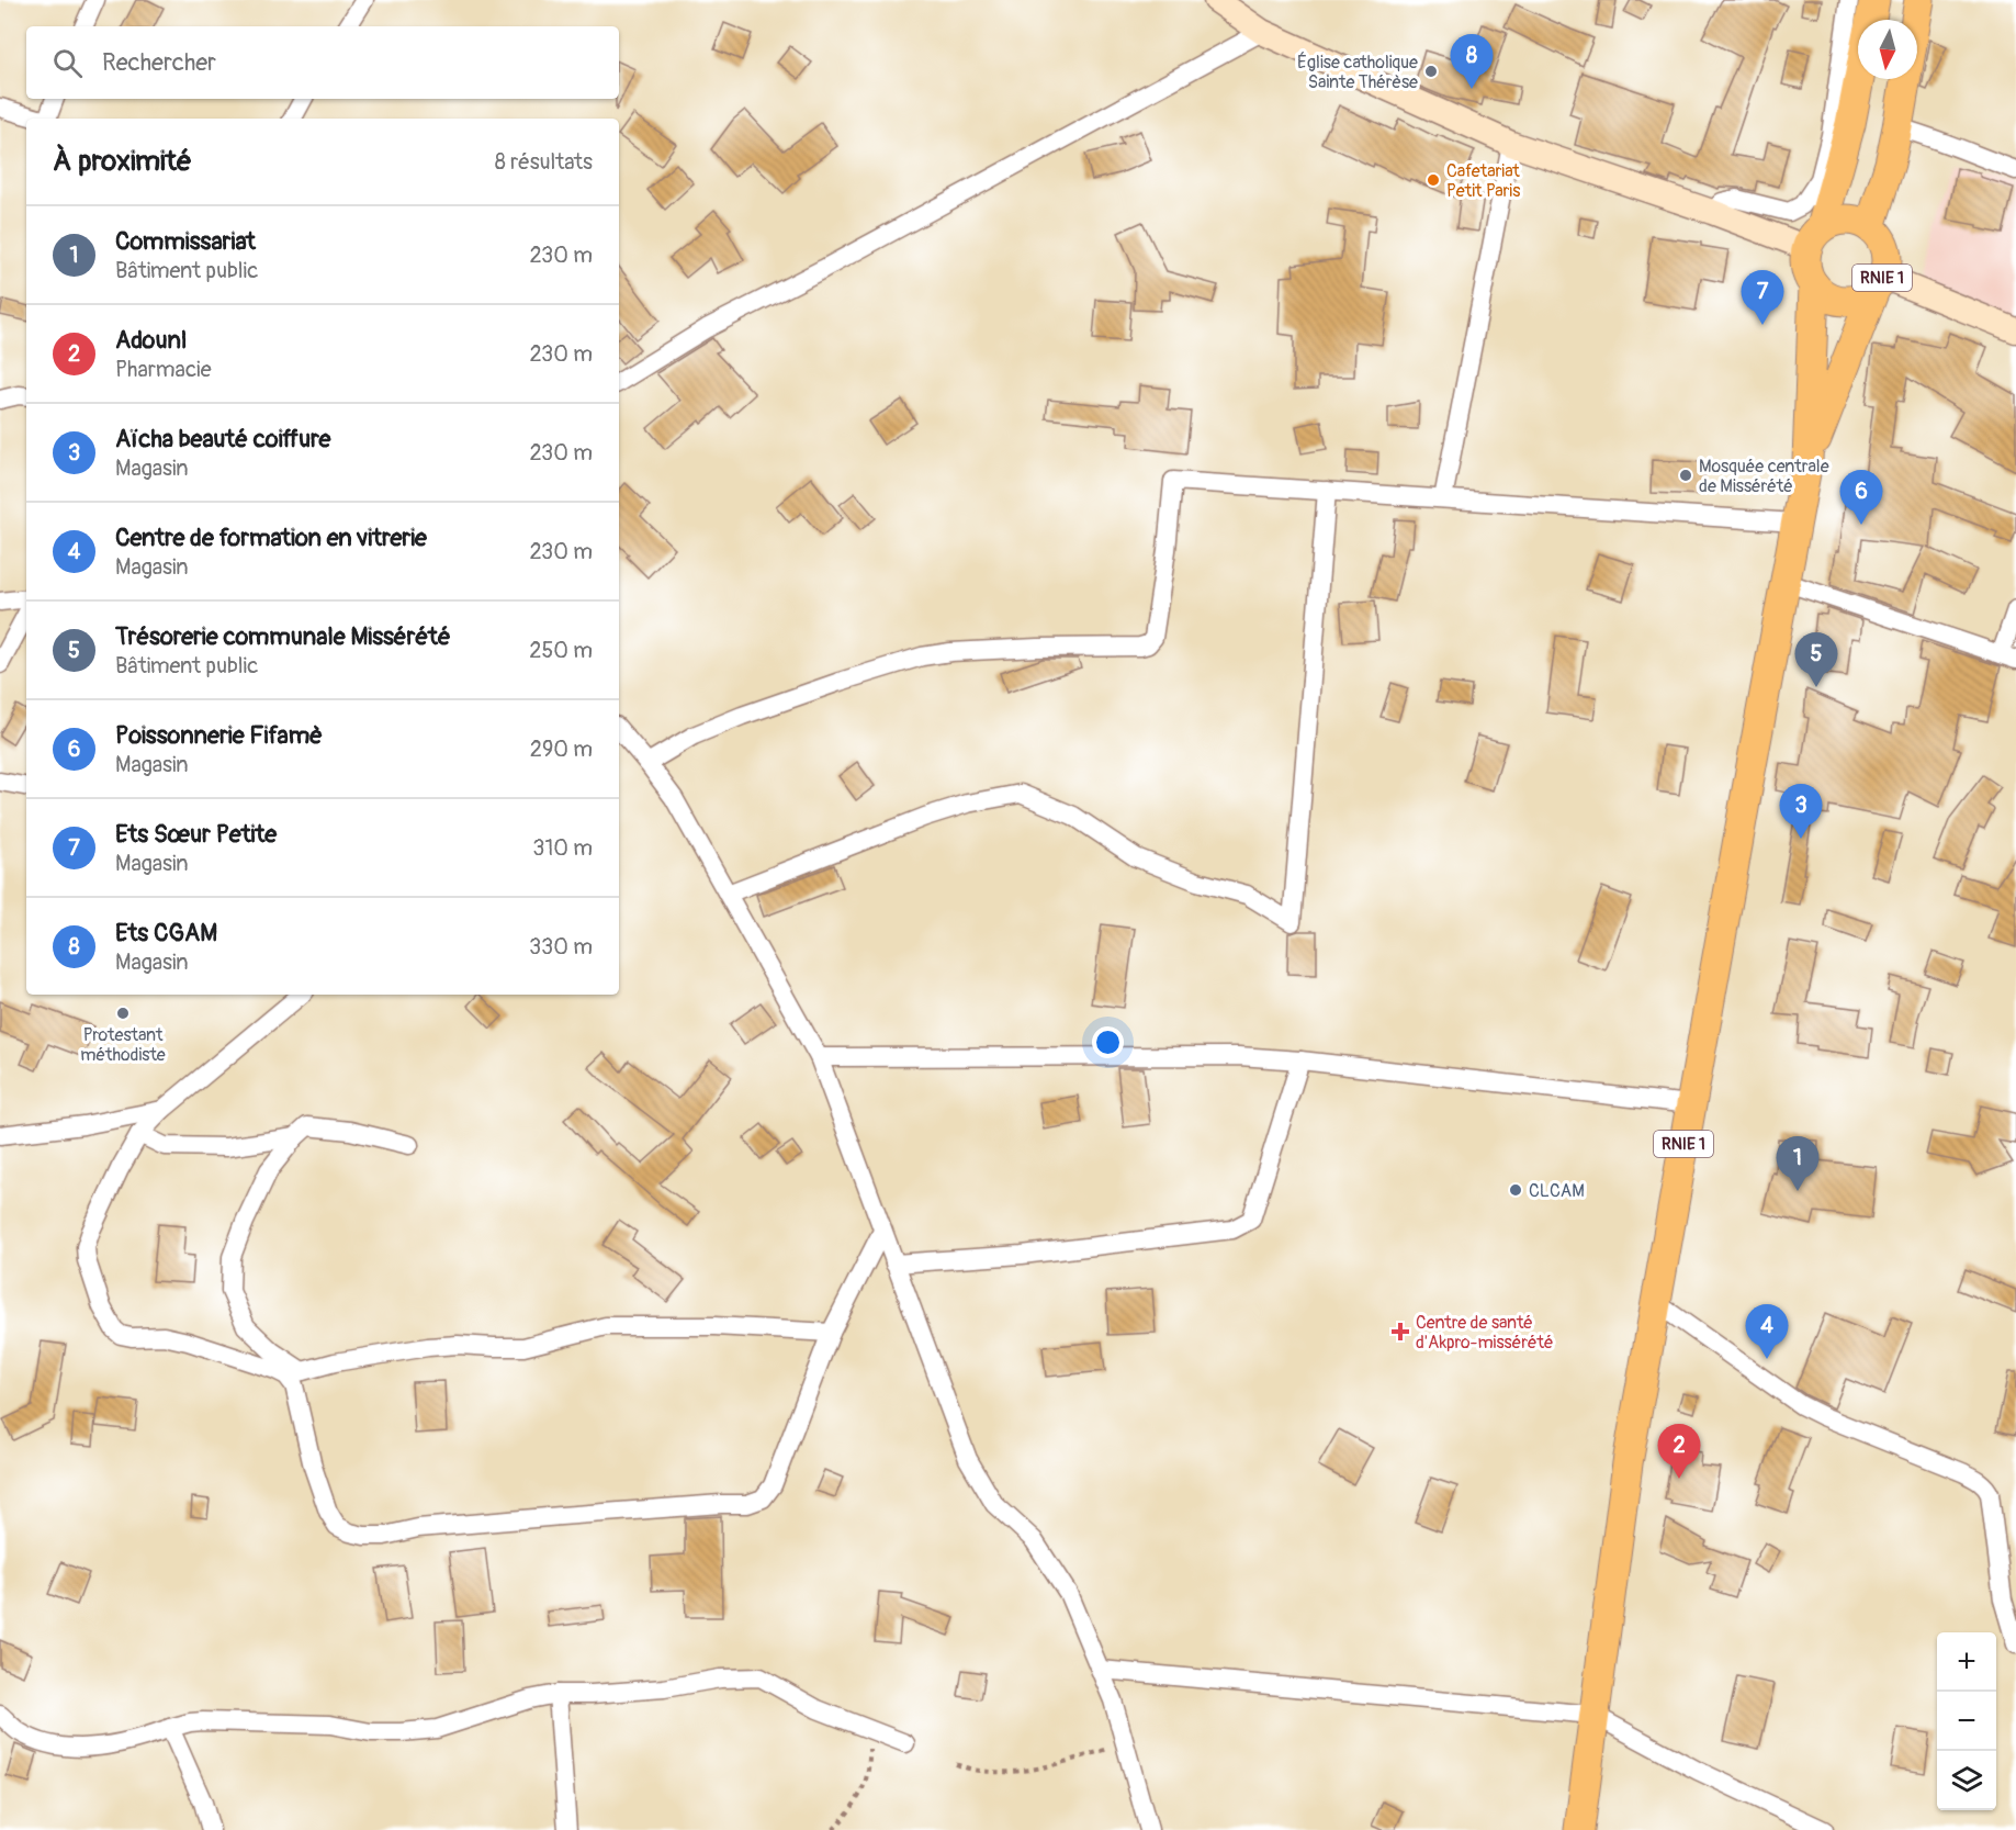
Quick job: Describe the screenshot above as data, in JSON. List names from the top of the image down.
{
  "streets": {
    "highway": ["RNIE 1"]
  },
  "places": {
    "other": [
      "Église catholique Sainte Thérèse",
      "Cafetariat Petit Paris",
      "Mosquée centrale de Missérété",
      "Protestant méthodiste",
      "CLCAM"
    ],
    "health": ["Centre de santé d'Akpro-missérété"]
  },
  "north": "bottom",
  "page": {
    "search": "Rechercher",
    "pins": [
      "8",
      "7",
      "6",
      "5",
      "3",
      "1",
      "4",
      "2"
    ],
    "heading": ["À proximité", "8 résultats"],
    "list": [
      {
        "mark": "1",
        "name": "Commissariat",
        "note": "Bâtiment public",
        "value": "230 m"
      },
      {
        "mark": "2",
        "name": "Adounl",
        "note": "Pharmacie",
        "value": "230 m"
      },
      {
        "mark": "3",
        "name": "Aïcha beauté coiffure",
        "note": "Magasin",
        "value": "230 m"
      },
      {
        "mark": "4",
        "name": "Centre de formation en vitrerie",
        "note": "Magasin",
        "value": "230 m"
      },
      {
        "mark": "5",
        "name": "Trésorerie communale Missérété",
        "note": "Bâtiment public",
        "value": "250 m"
      },
      {
        "mark": "6",
        "name": "Poissonnerie Fifamè",
        "note": "Magasin",
        "value": "290 m"
      },
      {
        "mark": "7",
        "name": "Ets Sœur Petite",
        "note": "Magasin",
        "value": "310 m"
      },
      {
        "mark": "8",
        "name": "Ets CGAM",
        "note": "Magasin",
        "value": "330 m"
      }
    ],
    "map_buttons": ["+", "−"]
  }
}
